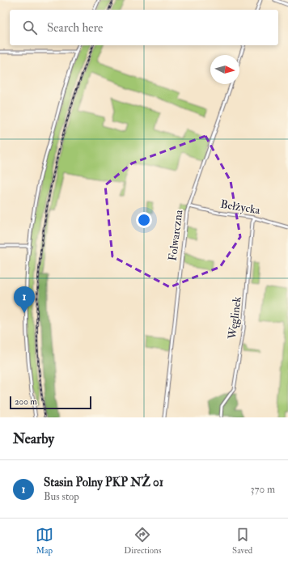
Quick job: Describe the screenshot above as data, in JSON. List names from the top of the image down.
{
  "streets": {
    "street": ["Bełżycka", "Folwarczna", "Węglinek"]
  },
  "crossings": [
    ["Bełżycka", "Folwarczna"],
    ["Bełżycka", "Węglinek"]
  ],
  "scale_bar": "200 m",
  "north": "right",
  "page": {
    "search": "Search here",
    "pins": "1",
    "scale": "200 m",
    "heading": "Nearby",
    "list": [
      {
        "mark": "1",
        "name": "Stasin Polny PKP NŻ 01",
        "note": "Bus stop",
        "value": "370 m"
      }
    ],
    "nav": ["Map", "Directions", "Saved"]
  }
}
